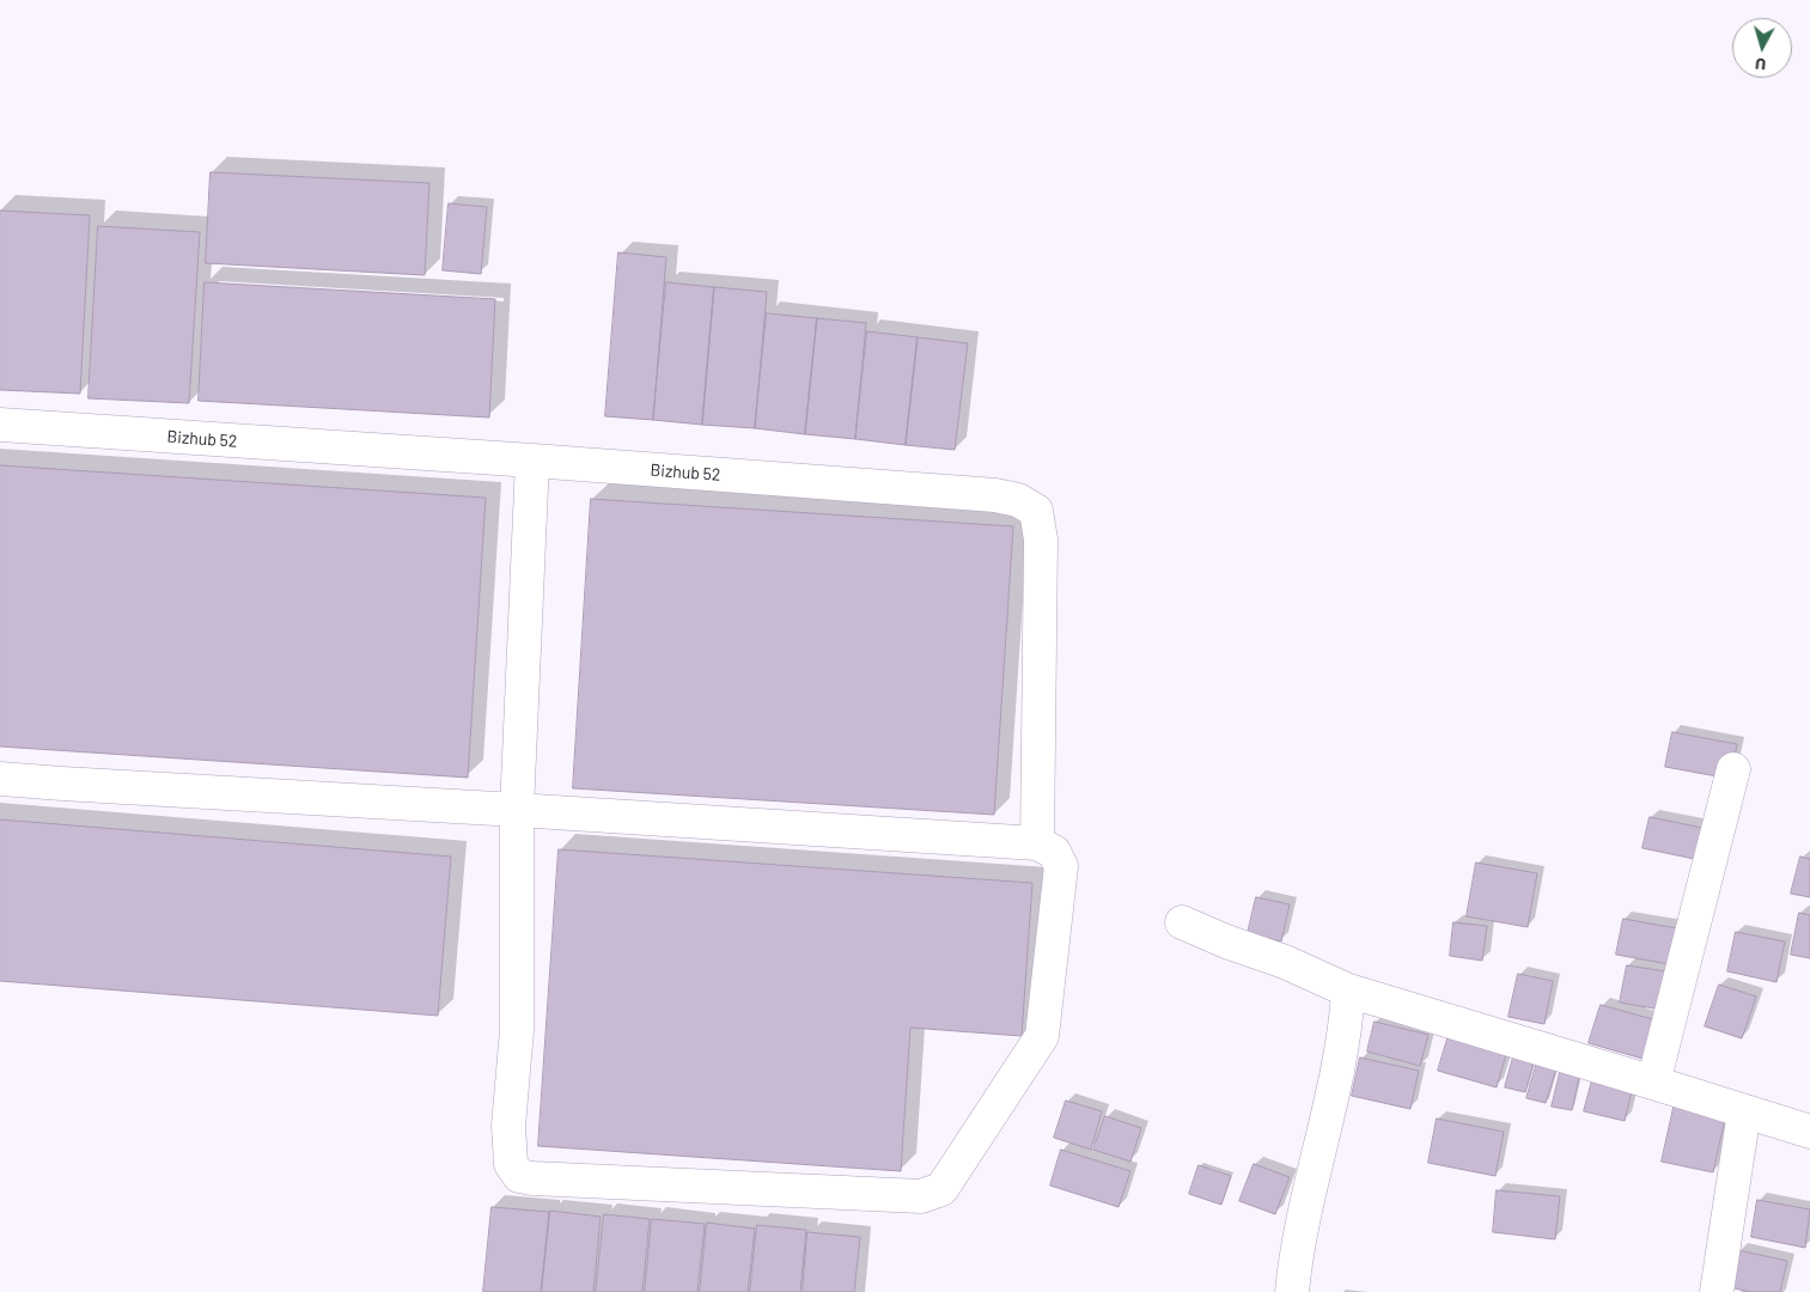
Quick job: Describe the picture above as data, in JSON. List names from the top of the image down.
{
  "streets": {
    "street": ["Bizhub 52"]
  },
  "north": "bottom"
}
